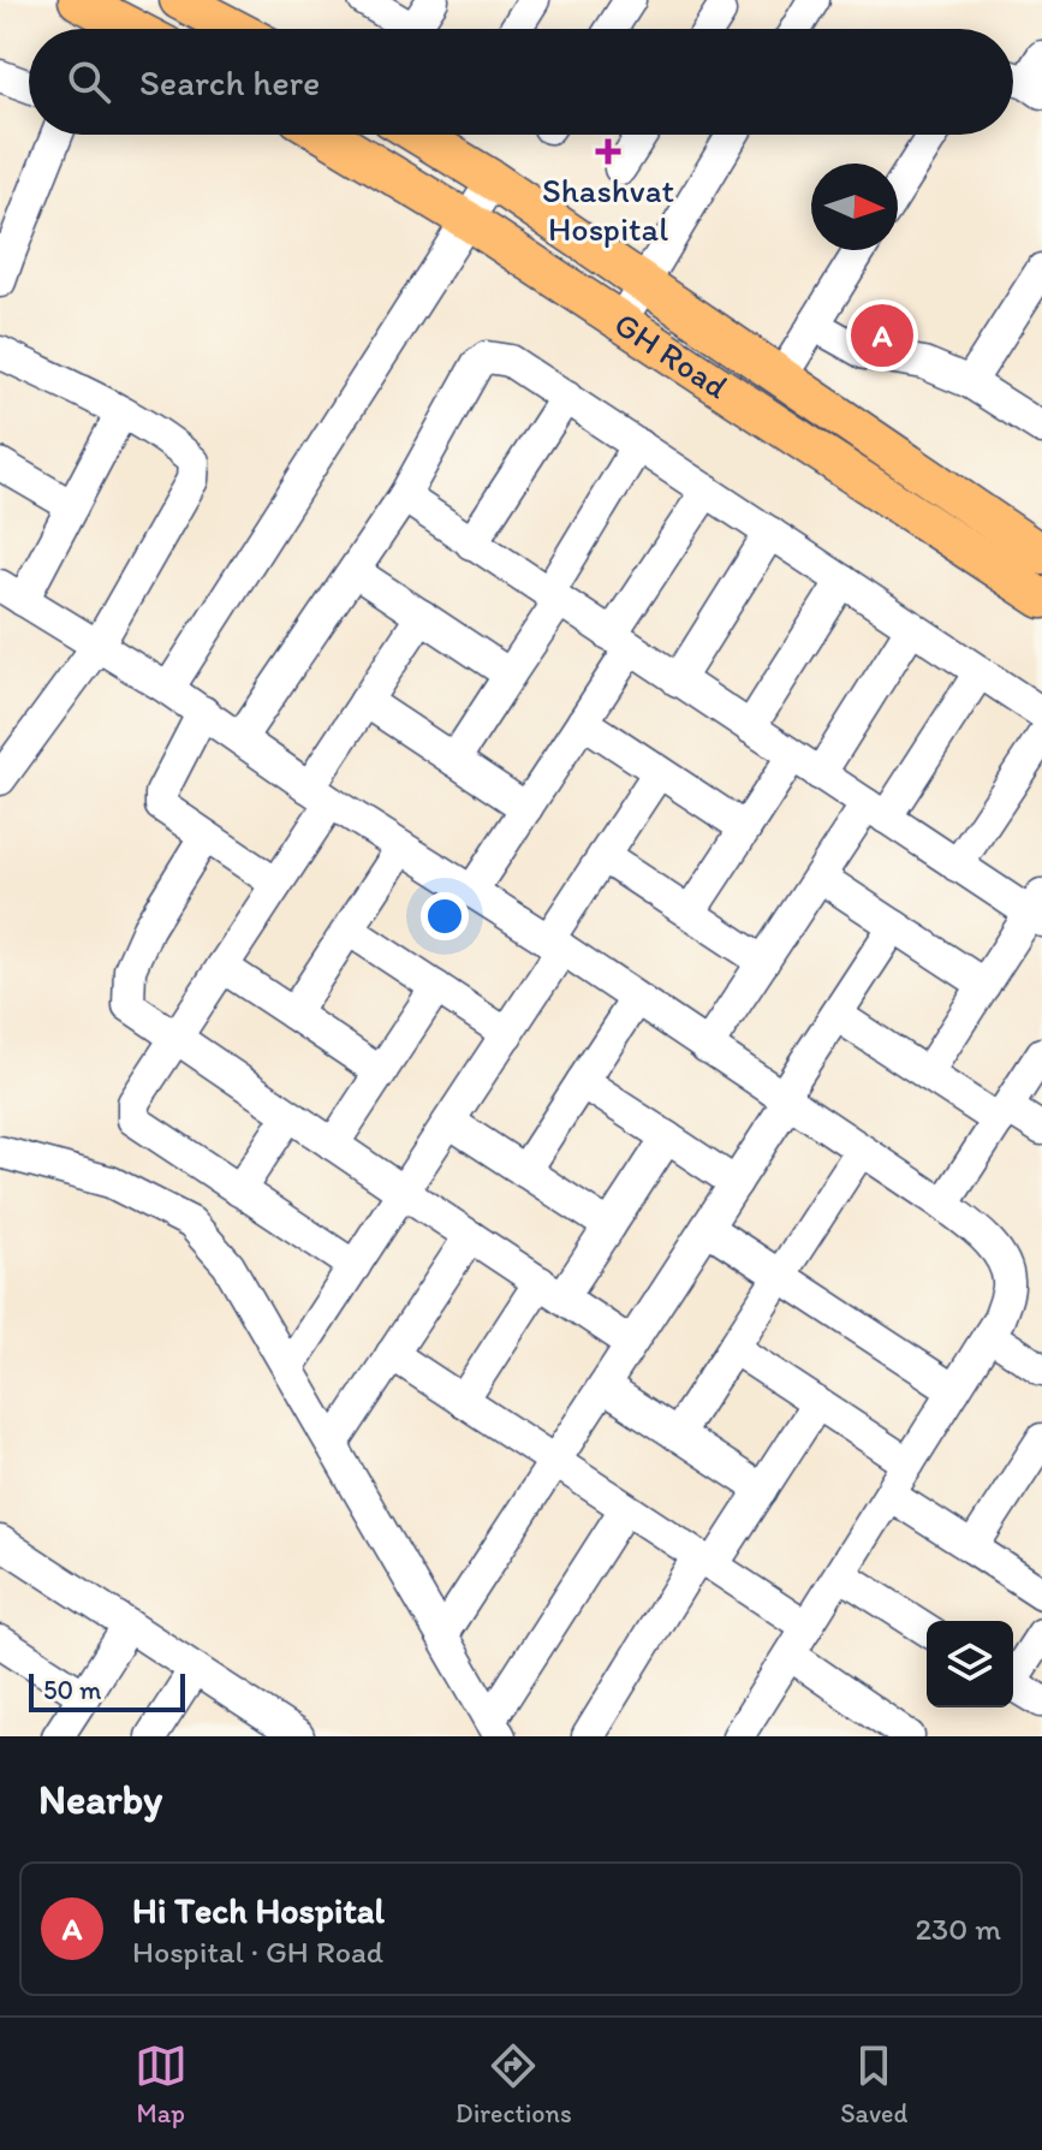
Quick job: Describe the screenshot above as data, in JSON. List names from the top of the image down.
{
  "streets": {
    "main road": ["GH Road"]
  },
  "places": {
    "health": ["Shashvat Hospital"]
  },
  "scale_bar": "50 m",
  "north": "right",
  "page": {
    "search": "Search here",
    "pins": "A",
    "scale": "50 m",
    "heading": "Nearby",
    "list": [
      {
        "mark": "A",
        "name": "Hi Tech Hospital",
        "note": "Hospital · GH Road",
        "value": "230 m"
      }
    ],
    "nav": ["Map", "Directions", "Saved"]
  }
}
